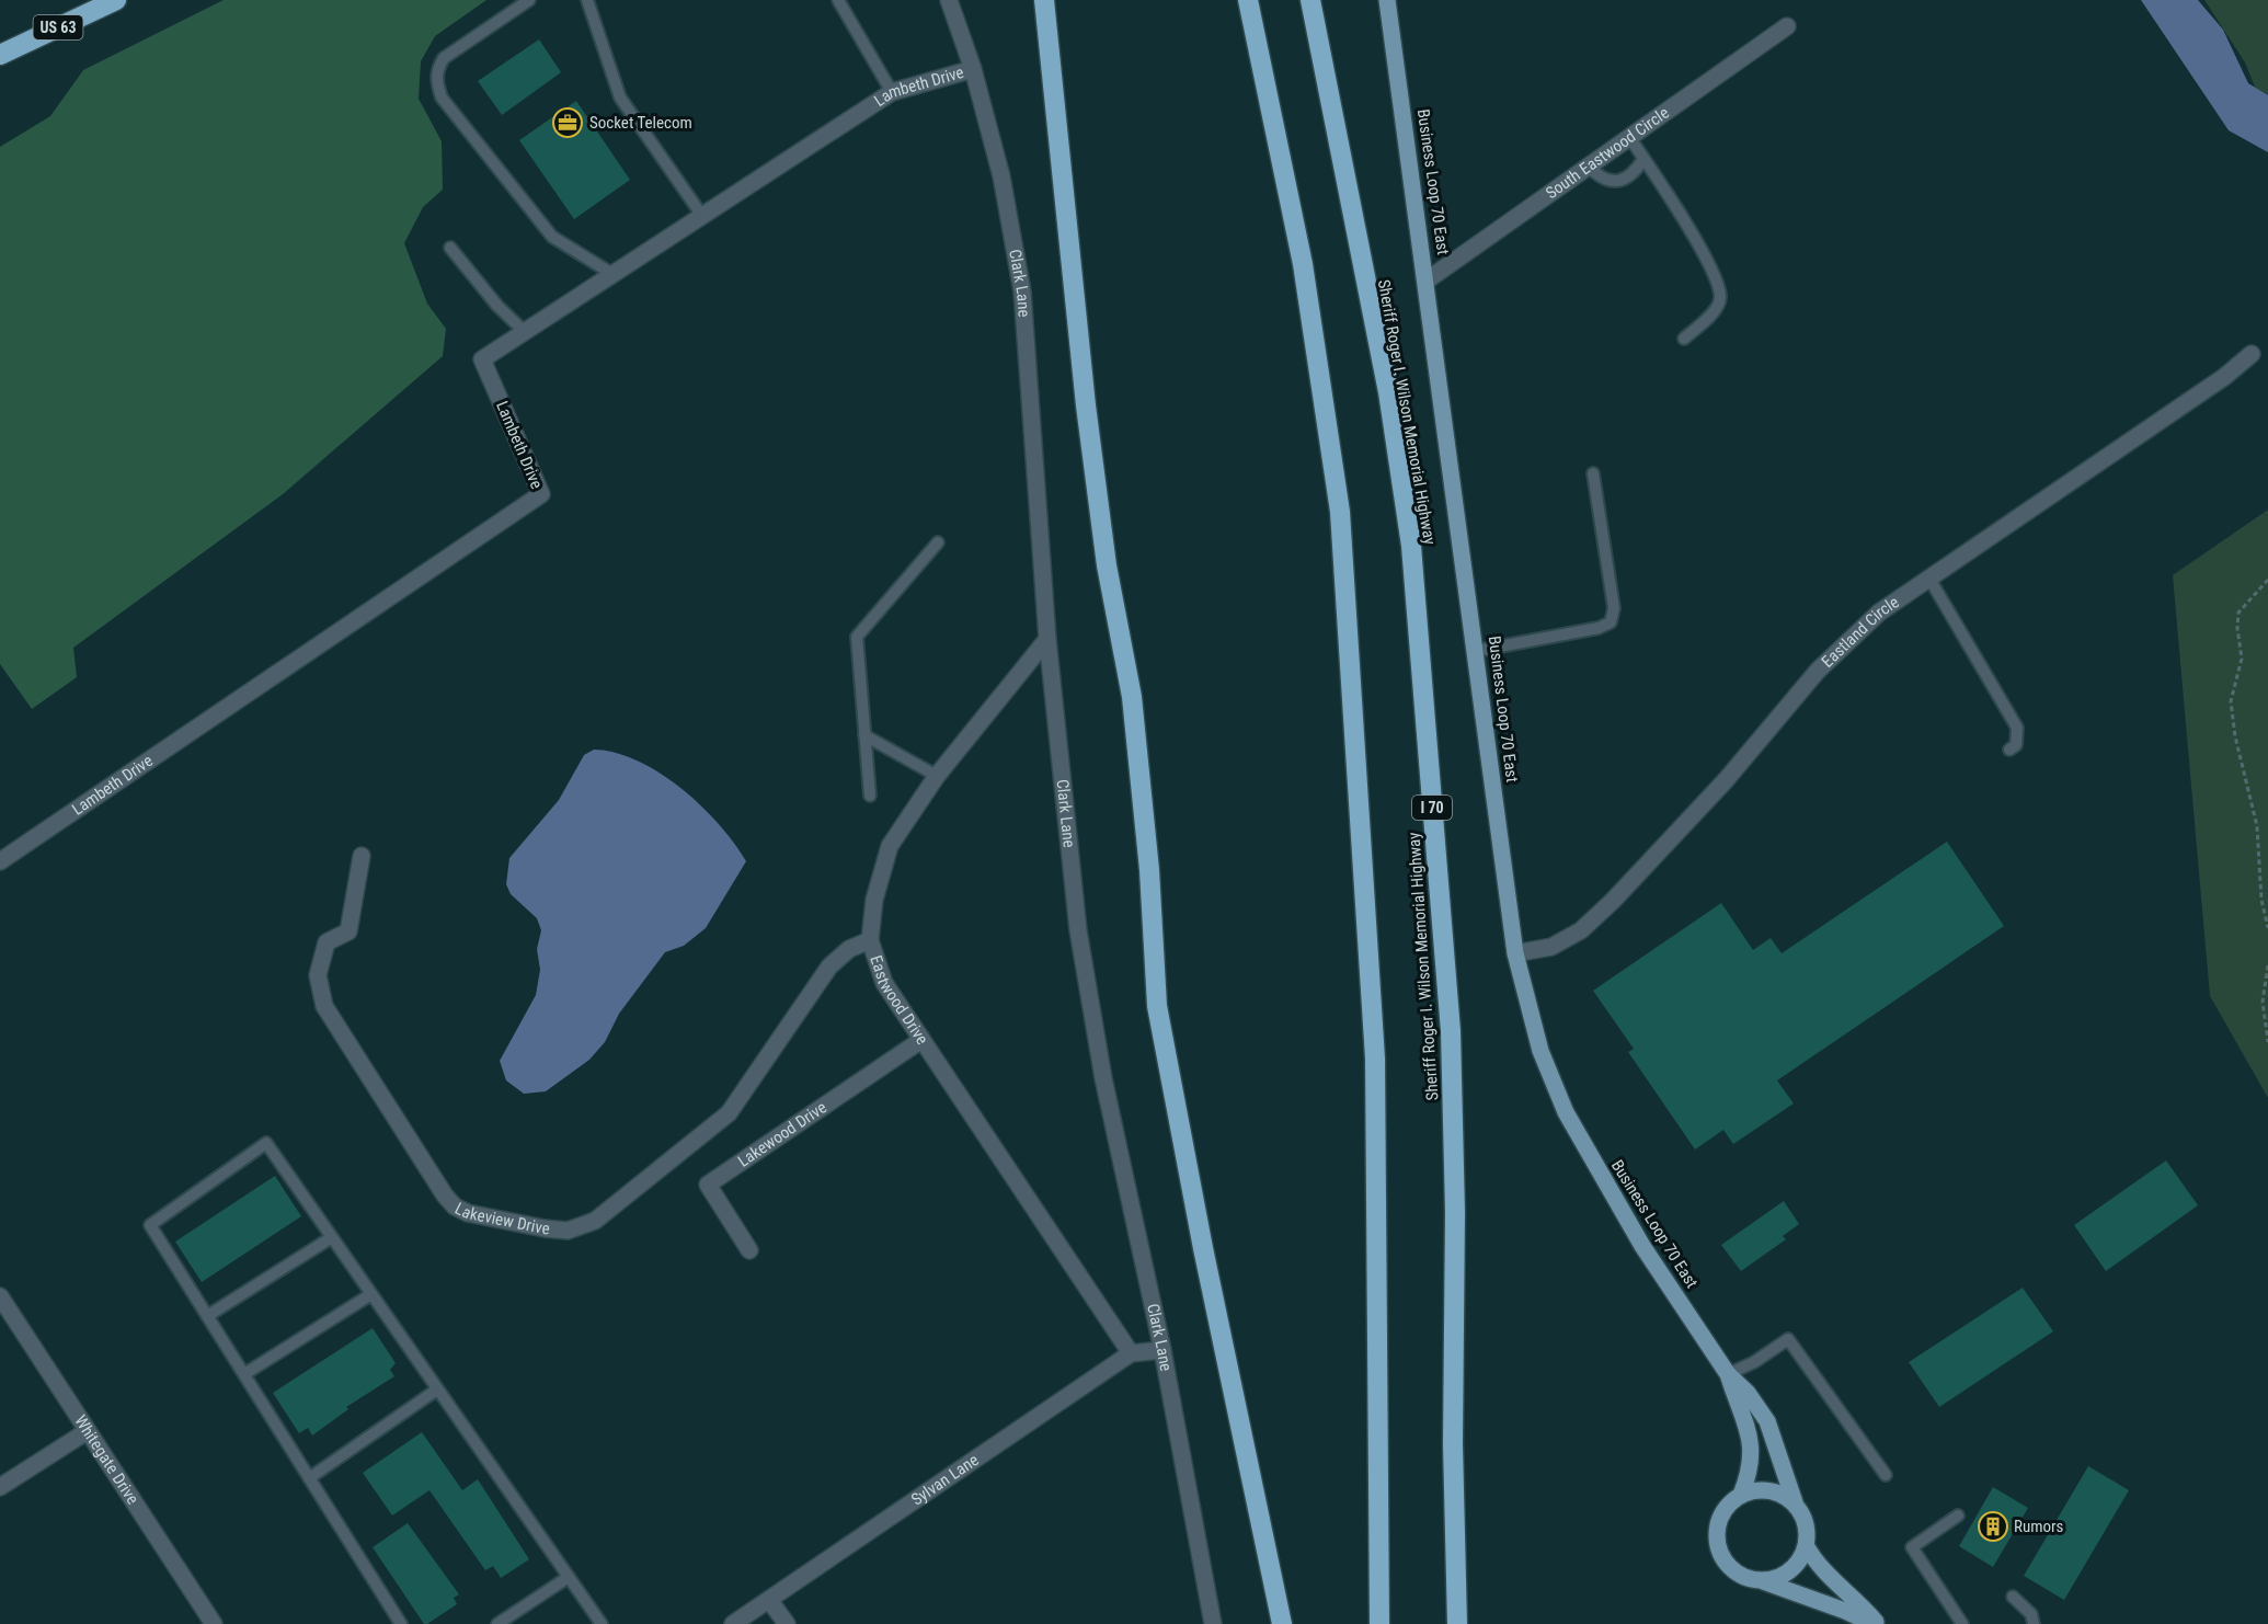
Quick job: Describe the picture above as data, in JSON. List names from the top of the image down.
{
  "streets": {
    "highway": ["US 63", "Sheriff Roger I. Wilson Memorial Highway", "I 70"],
    "main road": ["Business Loop 70 East"],
    "street": [
      "Lambeth Drive",
      "South Eastwood Circle",
      "Clark Lane",
      "Eastland Circle",
      "Eastwood Drive",
      "Lakewood Drive",
      "Lakeview Drive",
      "Whitegate Drive",
      "Sylvan Lane"
    ]
  },
  "crossings": [
    ["Lambeth Drive", "Clark Lane"],
    ["South Eastwood Circle", "Business Loop 70 East"],
    ["Business Loop 70 East", "Eastland Circle"],
    ["Clark Lane", "Eastwood Drive"],
    ["Clark Lane", "Sylvan Lane"],
    ["Eastwood Drive", "Lakewood Drive"],
    ["Eastwood Drive", "Lakeview Drive"],
    ["Eastwood Drive", "Sylvan Lane"]
  ],
  "places": {
    "office": ["Socket Telecom"],
    "building": ["Rumors"]
  }
}
